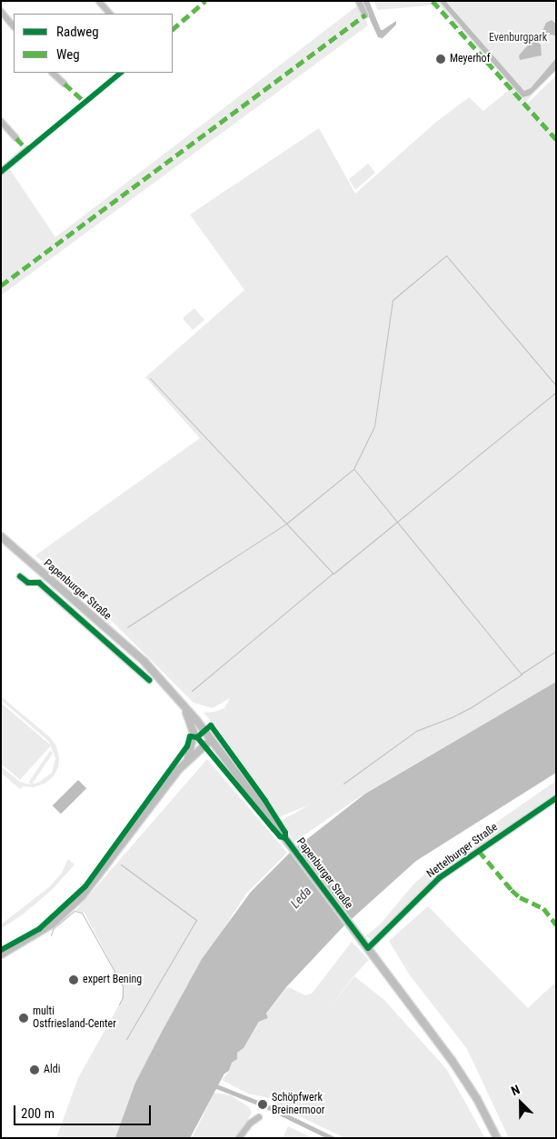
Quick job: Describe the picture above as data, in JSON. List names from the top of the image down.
{
  "streets": {
    "main road": ["Papenburger Straße"],
    "street": ["Nettelburger Straße"]
  },
  "crossings": [
    ["Papenburger Straße", "Nettelburger Straße"]
  ],
  "water": ["Leda"],
  "parks": ["Evenburgpark"],
  "places": [
    "Meyerhof",
    "expert Bening",
    "multi Ostfriesland-Center",
    "Aldi",
    "Schöpfwerk Breinermoor"
  ],
  "legend": ["Radweg", "Weg"],
  "scale_bar": "200 m",
  "north": "top left"
}
